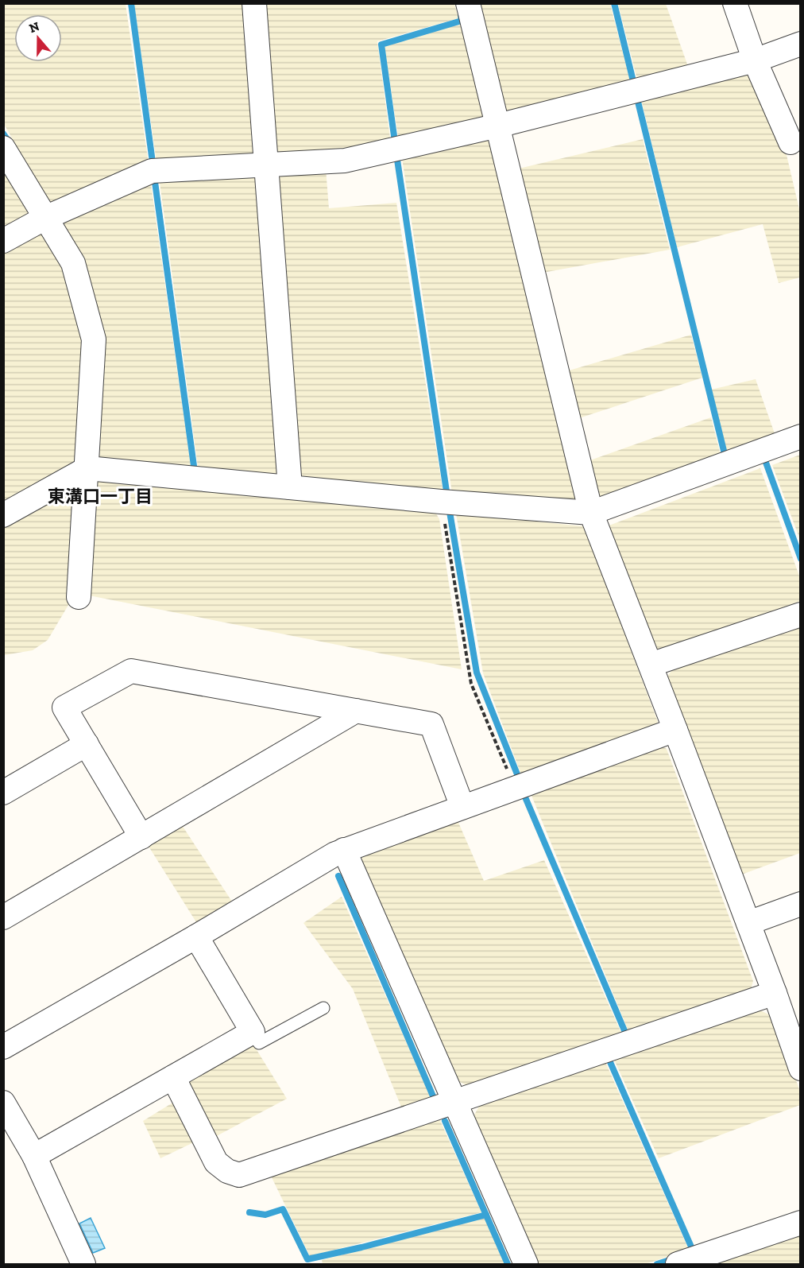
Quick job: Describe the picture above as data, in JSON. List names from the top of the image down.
{
  "districts": ["東溝口一丁目"],
  "north": "top"
}
